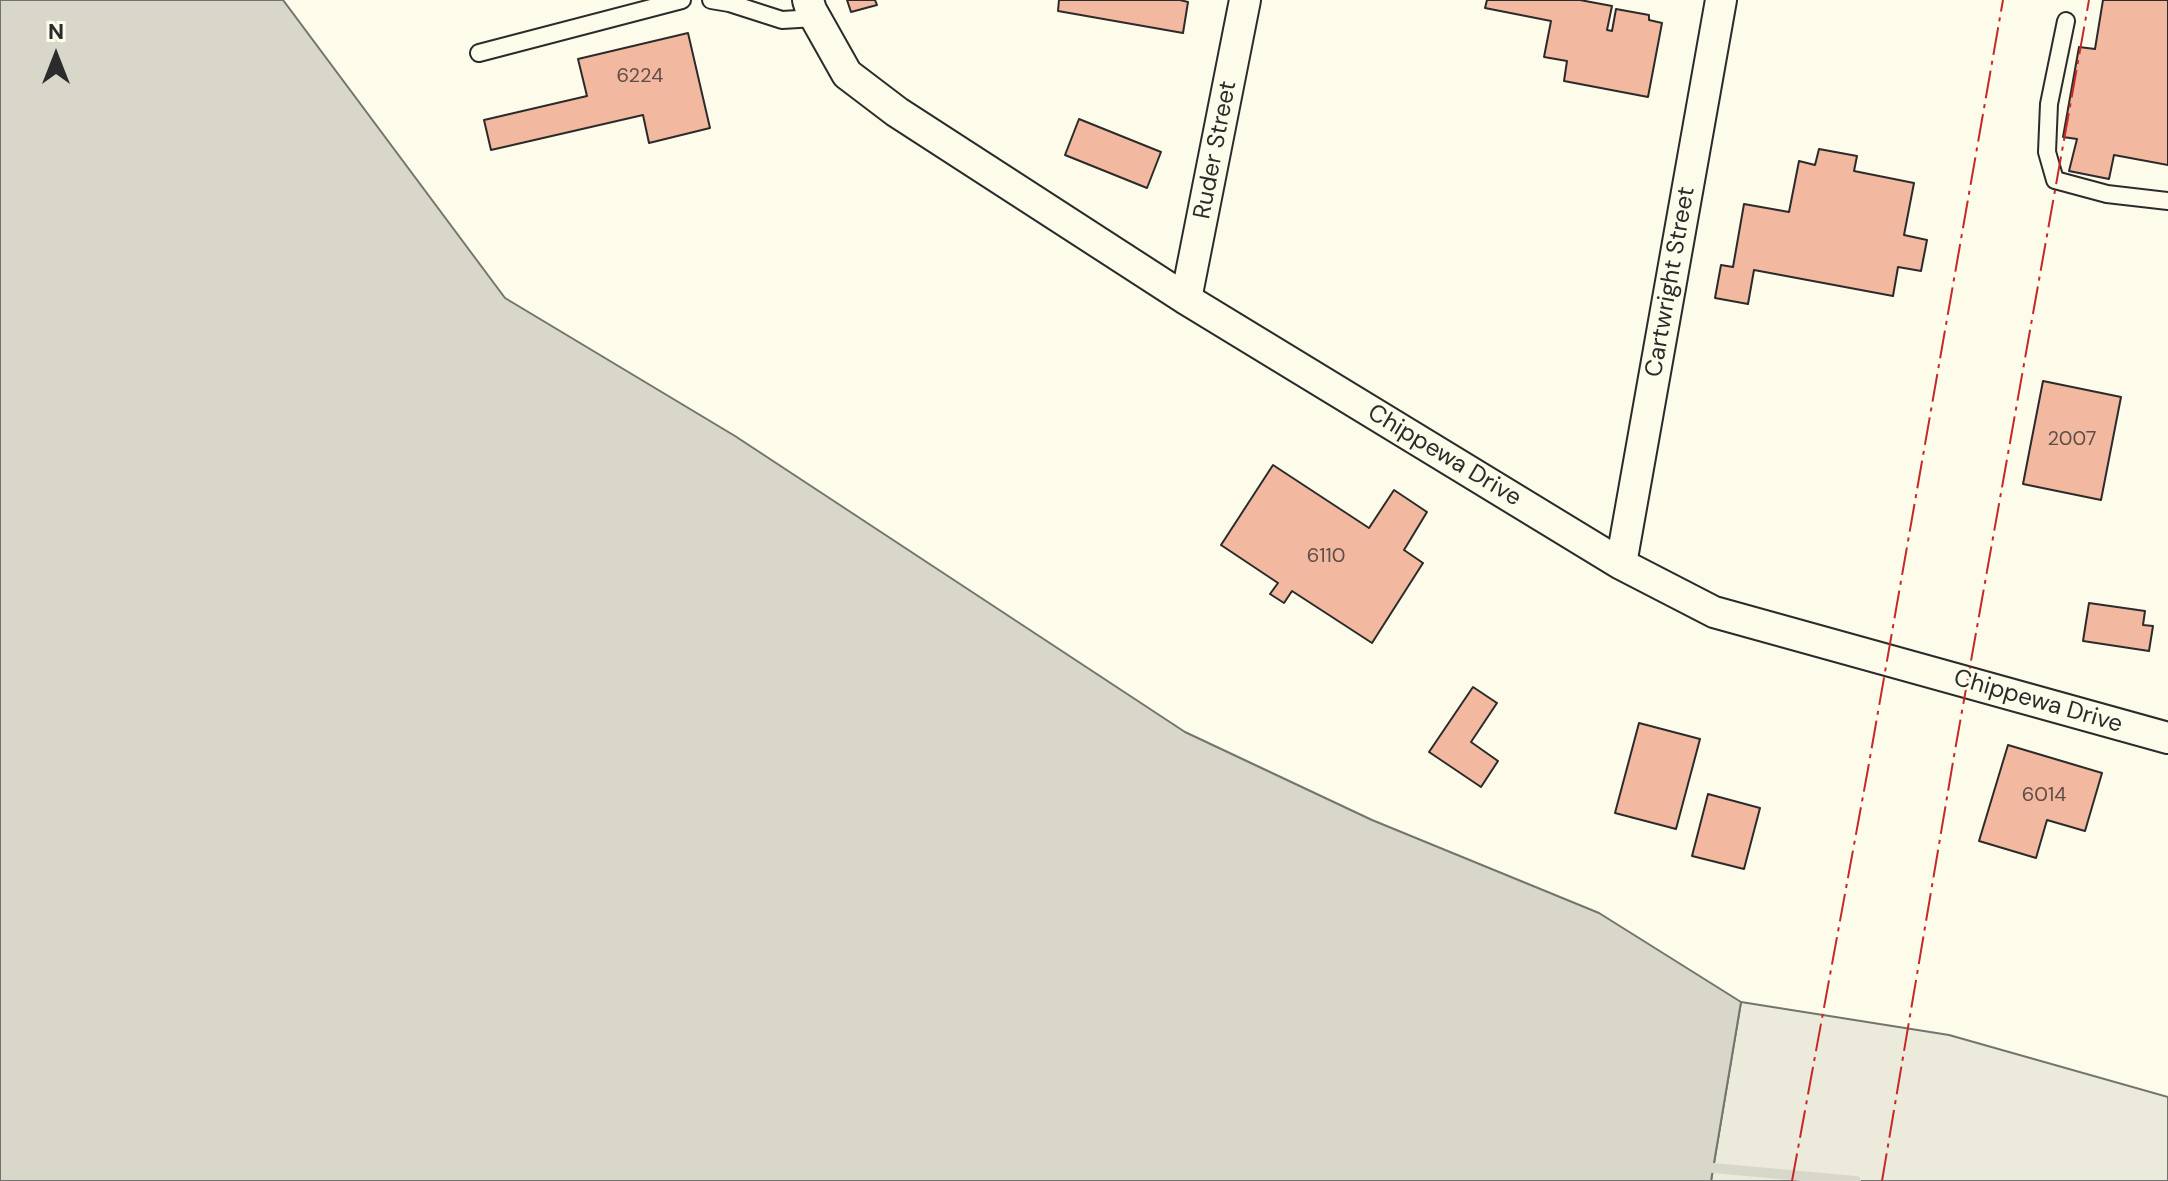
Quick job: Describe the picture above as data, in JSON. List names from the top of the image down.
{
  "streets": {
    "street": ["Ruder Street", "Cartwright Street", "Chippewa Drive"]
  },
  "crossings": [
    ["Ruder Street", "Chippewa Drive"],
    ["Cartwright Street", "Chippewa Drive"]
  ],
  "house_numbers": [
    "6224",
    "2007",
    "6110",
    "6014"
  ],
  "north": "top"
}
